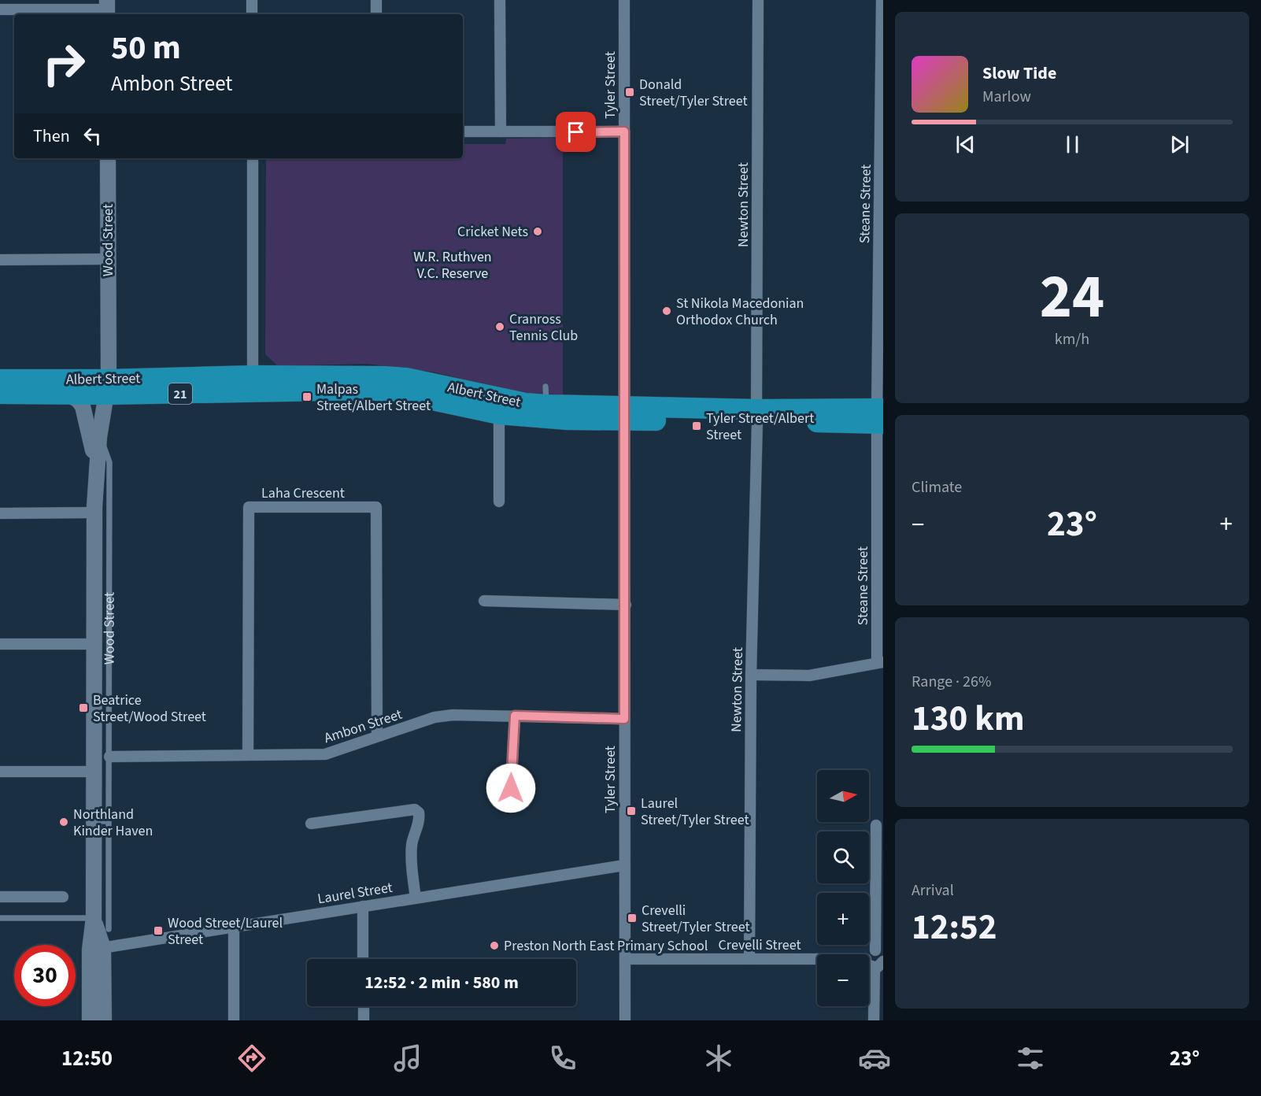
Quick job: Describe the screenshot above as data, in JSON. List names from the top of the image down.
{
  "streets": {
    "highway": ["Albert Street", "21"],
    "street": [
      "Tyler Street",
      "Steane Street",
      "Newton Street",
      "Wood Street",
      "Laha Crescent",
      "Ambon Street",
      "Laurel Street",
      "Crevelli Street"
    ]
  },
  "crossings": [
    ["Tyler Street", "Albert Street"],
    ["Tyler Street", "Ambon Street"],
    ["Tyler Street", "Laurel Street"],
    ["Tyler Street", "Crevelli Street"],
    ["Steane Street", "Albert Street"],
    ["Newton Street", "Albert Street"],
    ["Newton Street", "Crevelli Street"],
    ["Wood Street", "Albert Street"],
    ["Wood Street", "Ambon Street"],
    ["Wood Street", "Laurel Street"],
    ["Laha Crescent", "Ambon Street"]
  ],
  "parks": ["W.R. Ruthven V.C. Reserve"],
  "places": {
    "transit": [
      "Donald Street/Tyler Street",
      "Malpas Street/Albert Street",
      "Tyler Street/Albert Street",
      "Beatrice Street/Wood Street",
      "Laurel Street/Tyler Street",
      "Crevelli Street/Tyler Street",
      "Wood Street/Laurel Street"
    ],
    "other": [
      "Cricket Nets",
      "St Nikola Macedonian Orthodox Church",
      "Cranross Tennis Club",
      "Northland Kinder Haven",
      "Preston North East Primary School"
    ]
  },
  "north": "right",
  "page": {
    "turn": ["50 m", "Ambon Street"],
    "song": ["Slow Tide", "Marlow"],
    "then": "Then",
    "tile": [
      ["24", "km/h"],
      "Climate",
      ["Range · 26%", "130 km"],
      ["Arrival", "12:52"]
    ],
    "heat": ["−", "23°", "+"],
    "map_buttons": ["+", "−"],
    "limit": "30",
    "trip": "12:52 · 2 min · 580 m",
    "tabs": ["12:50", "23°"]
  }
}
